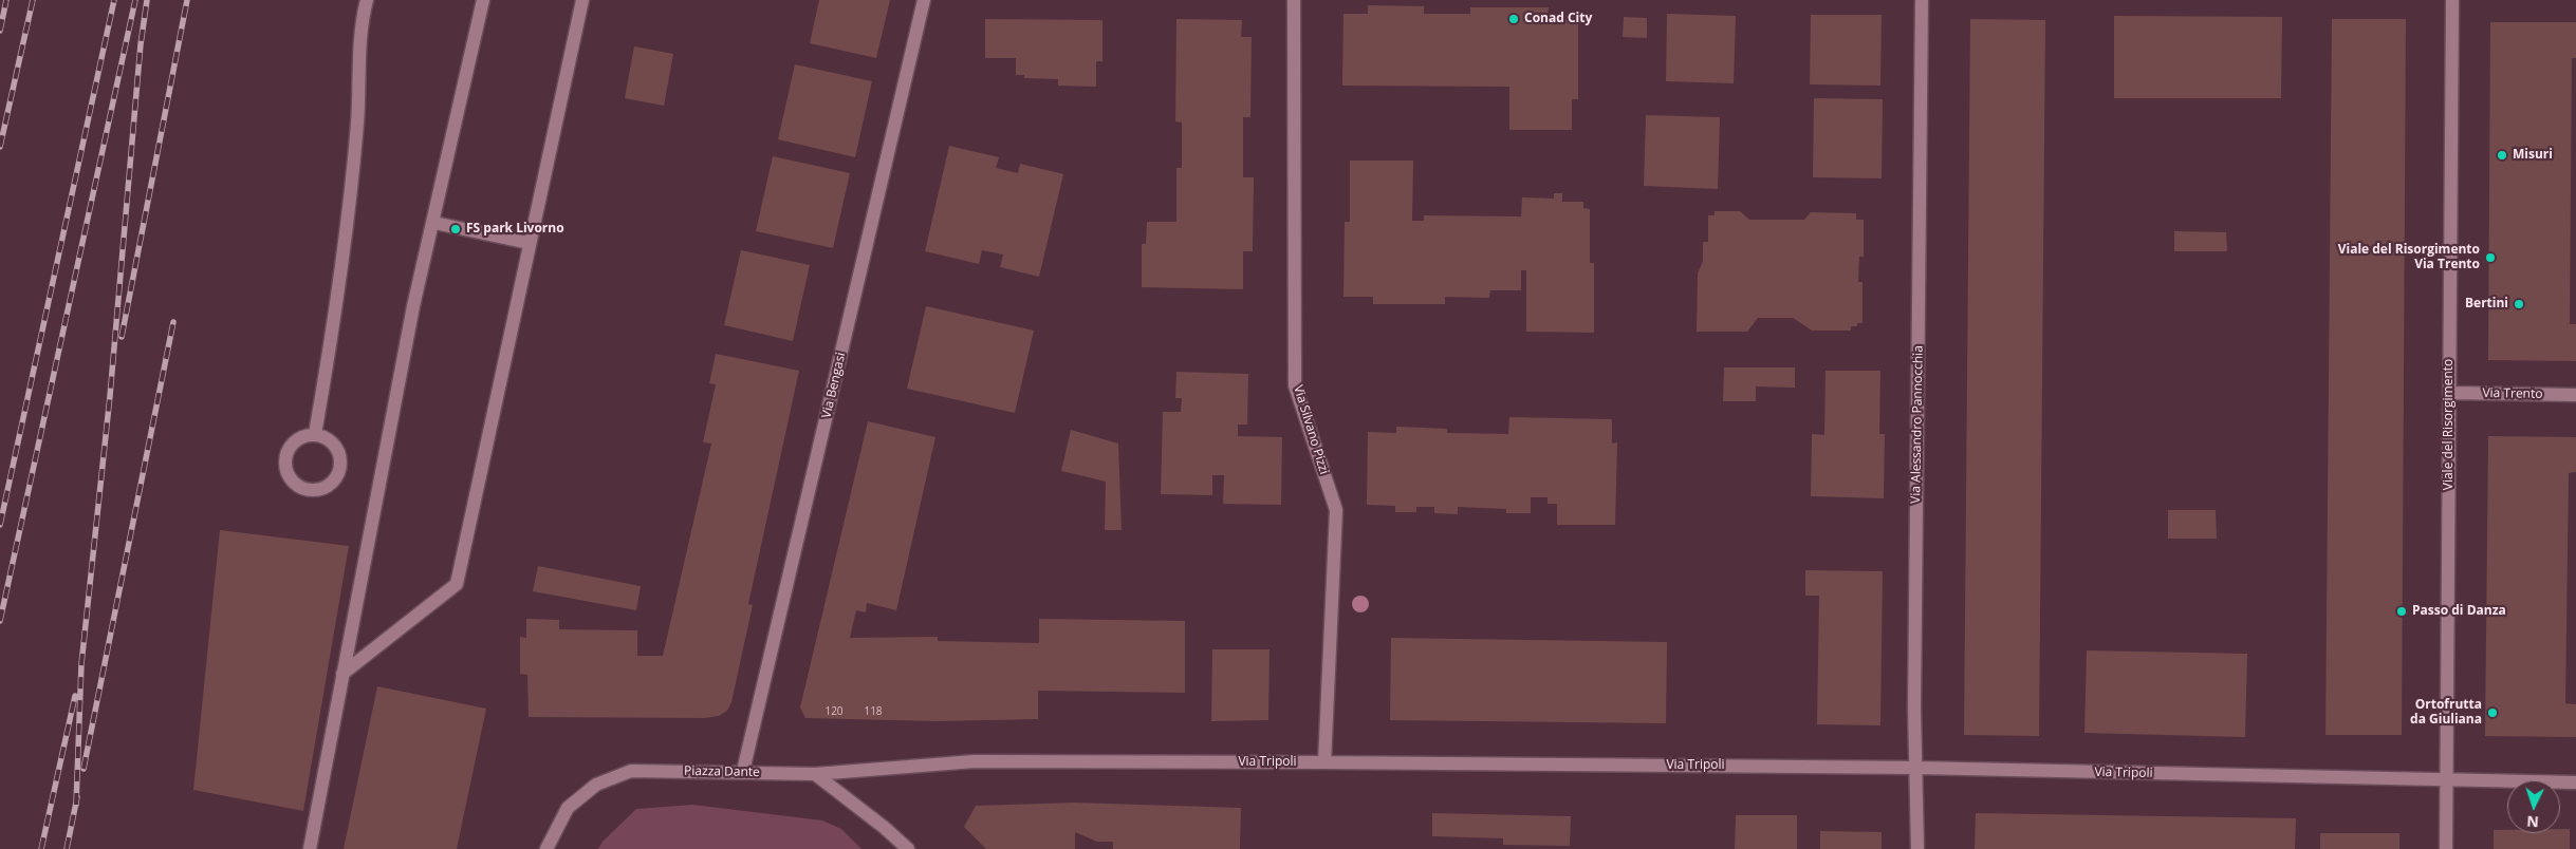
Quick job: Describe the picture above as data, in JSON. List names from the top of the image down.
{
  "streets": {
    "street": [
      "Via Bengasi",
      "Via Trento",
      "Via Alessandro Pannocchia",
      "Viale del Risorgimento",
      "Via Silvano Pizzi",
      "Via Tripoli",
      "Piazza Dante"
    ]
  },
  "crossings": [
    ["Via Bengasi", "Piazza Dante"],
    ["Via Trento", "Viale del Risorgimento"],
    ["Via Alessandro Pannocchia", "Via Tripoli"],
    ["Viale del Risorgimento", "Via Tripoli"],
    ["Via Silvano Pizzi", "Via Tripoli"],
    ["Via Tripoli", "Piazza Dante"]
  ],
  "places": [
    "Conad City",
    "Misuri",
    "FS park Livorno",
    "Viale del Risorgimento Via Trento",
    "Bertini",
    "Passo di Danza",
    "Ortofrutta da Giuliana"
  ],
  "house_numbers": ["120", "118"],
  "north": "bottom"
}
